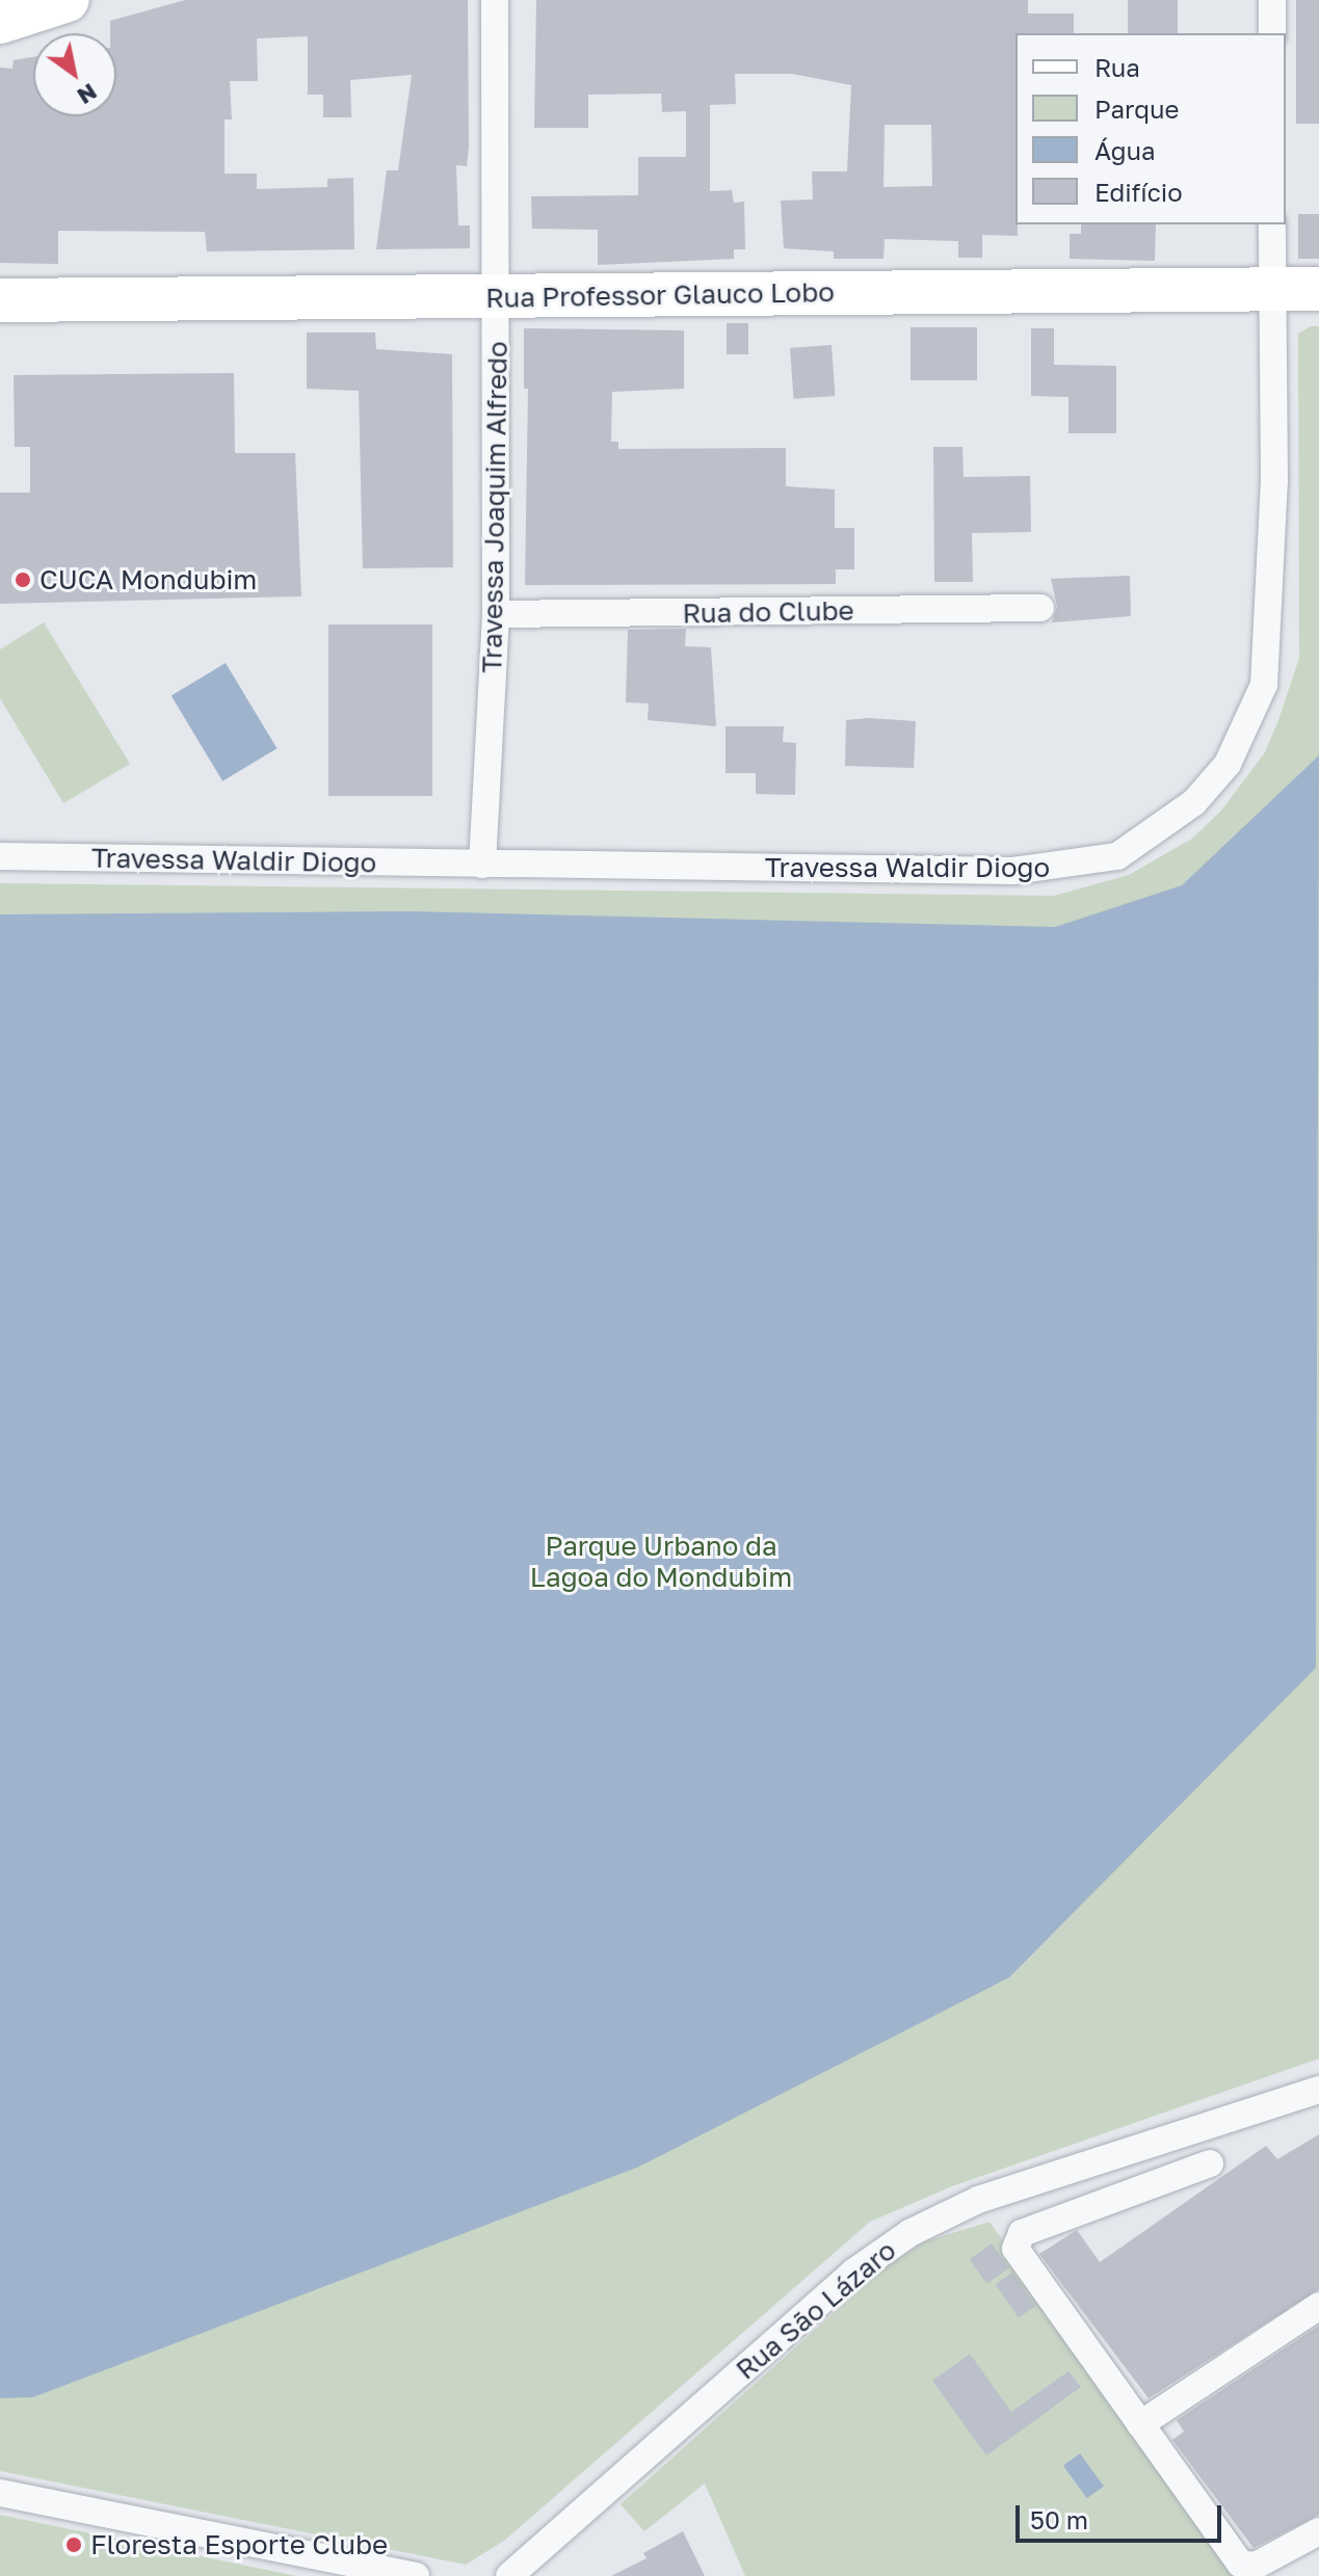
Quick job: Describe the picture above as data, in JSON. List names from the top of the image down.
{
  "streets": {
    "main road": ["Rua Professor Glauco Lobo"],
    "street": [
      "Travessa Joaquim Alfredo",
      "Rua do Clube",
      "Travessa Waldir Diogo",
      "Rua São Lázaro"
    ]
  },
  "crossings": [
    ["Rua Professor Glauco Lobo", "Travessa Joaquim Alfredo"],
    ["Rua Professor Glauco Lobo", "Travessa Waldir Diogo"],
    ["Travessa Joaquim Alfredo", "Rua do Clube"],
    ["Travessa Joaquim Alfredo", "Travessa Waldir Diogo"]
  ],
  "parks": ["Parque Urbano da Lagoa do Mondubim"],
  "places": ["CUCA Mondubim", "Floresta Esporte Clube"],
  "legend": [
    "Rua",
    "Parque",
    "Água",
    "Edifício"
  ],
  "scale_bar": "50 m",
  "north": "bottom right"
}
